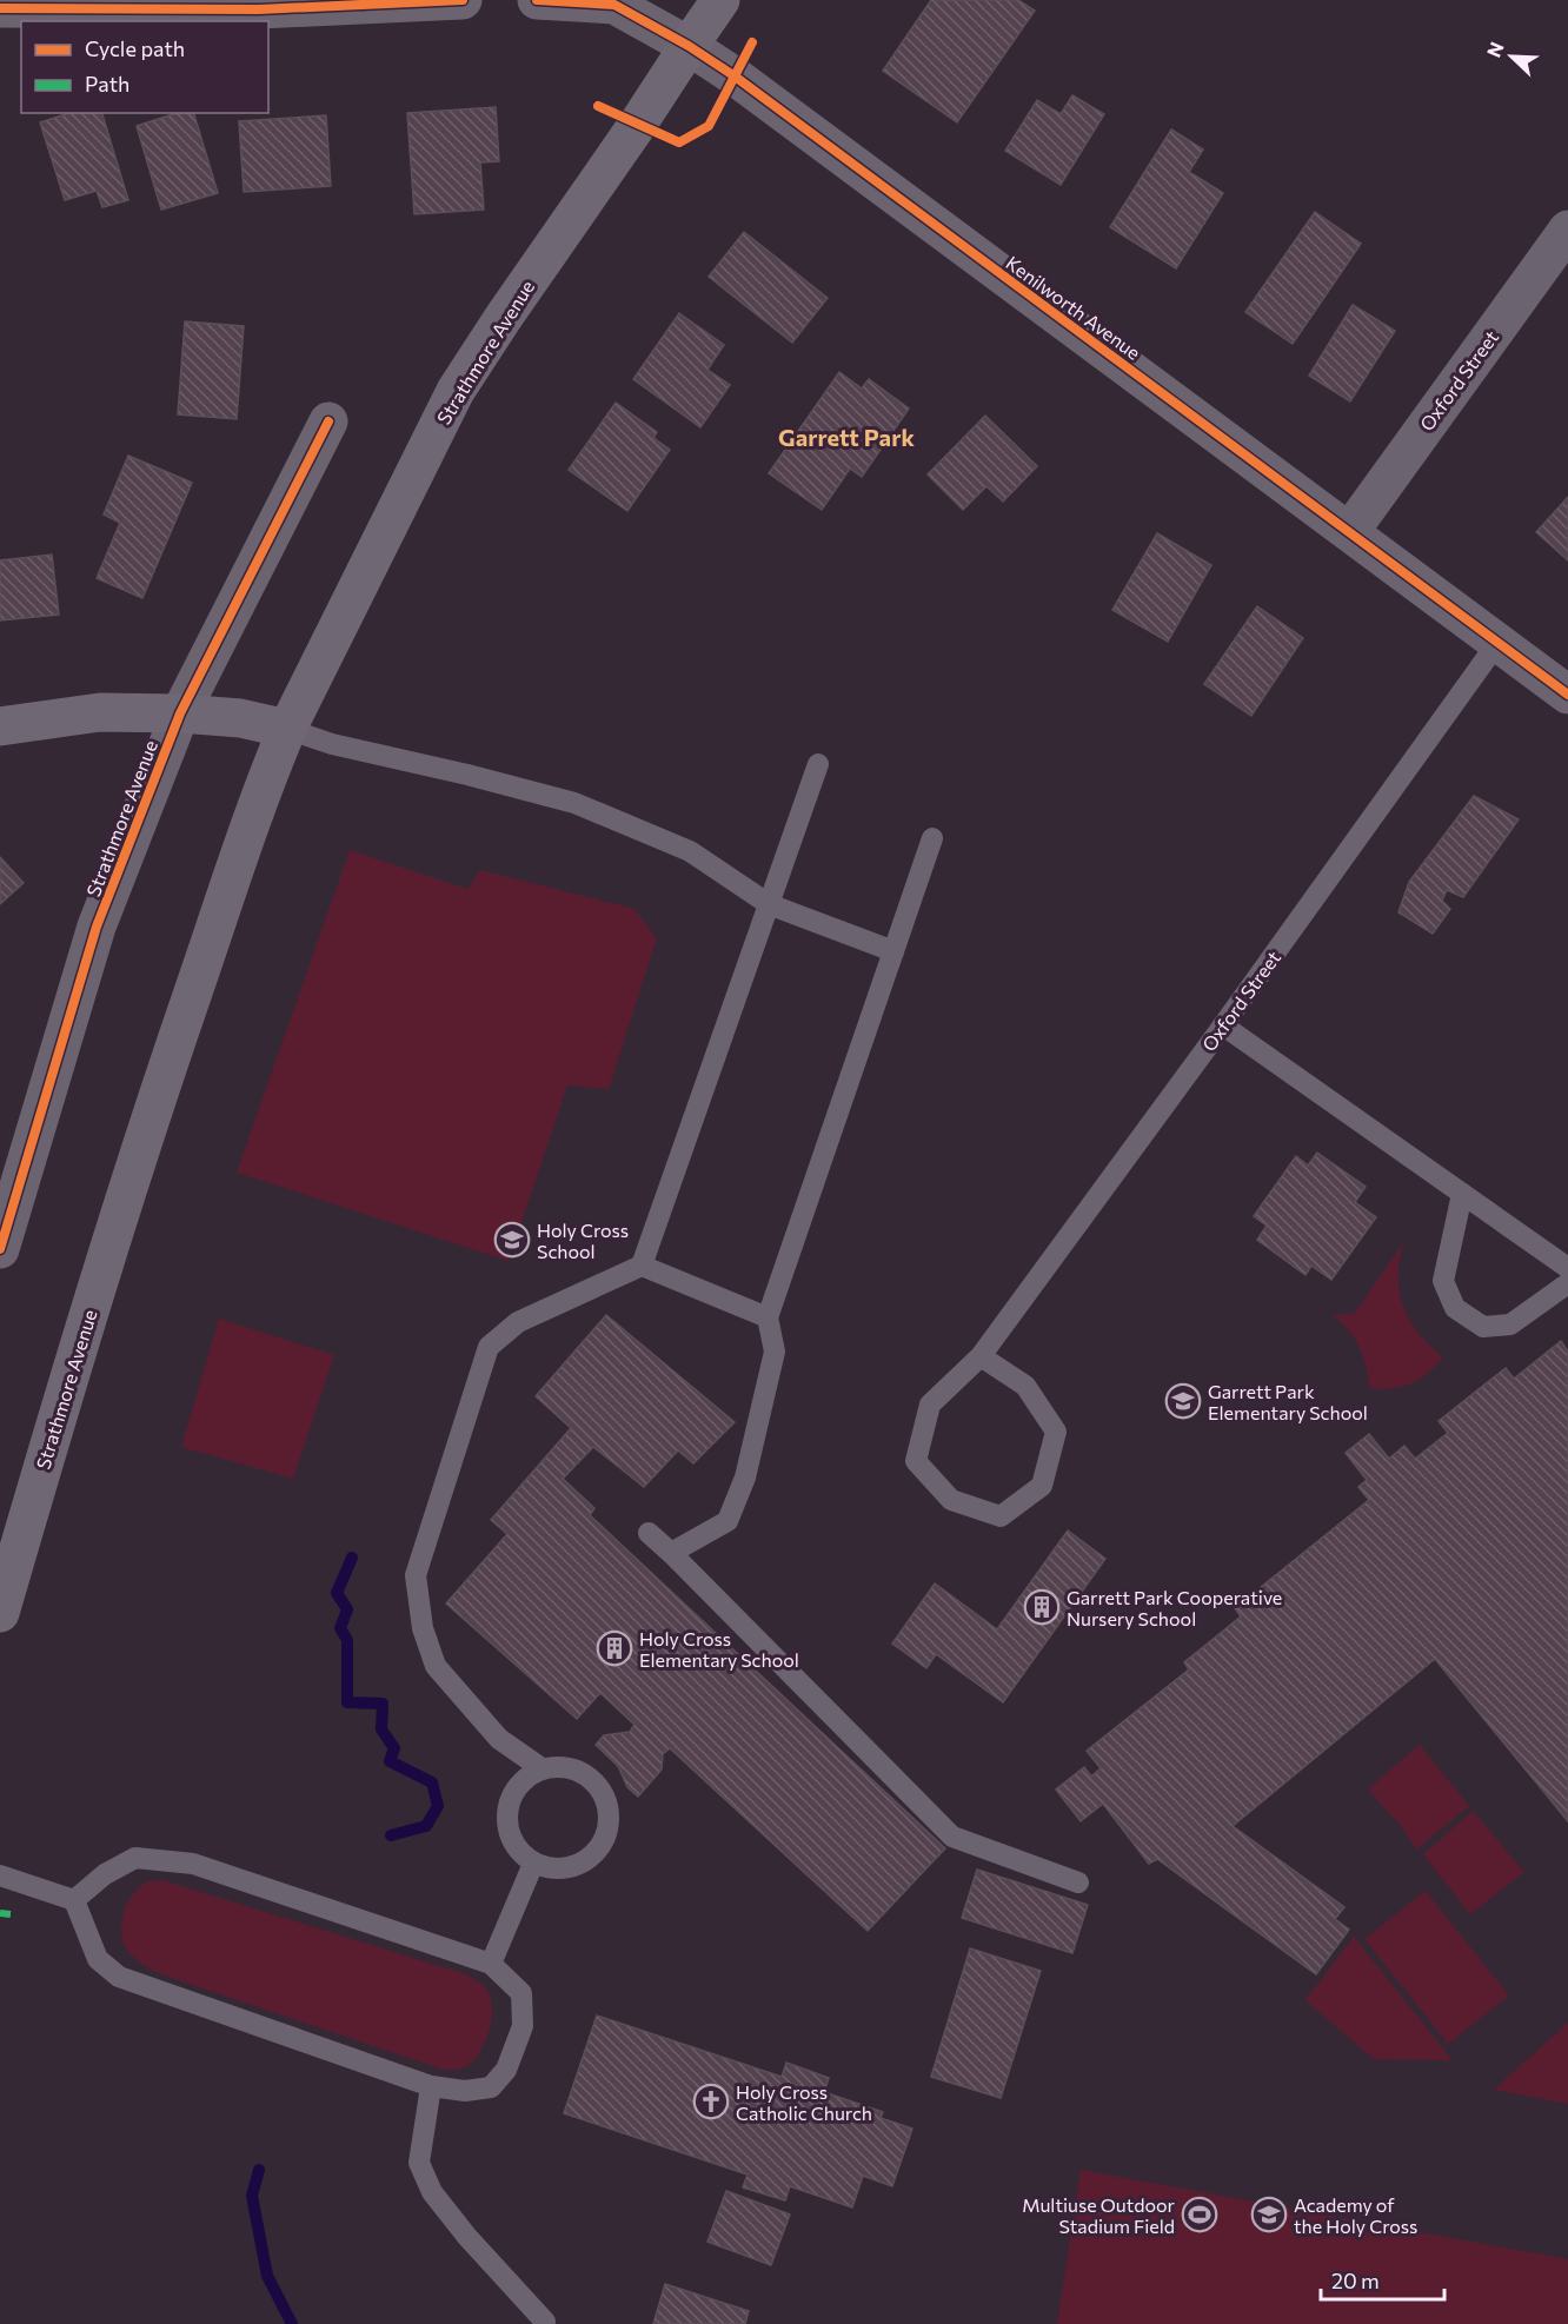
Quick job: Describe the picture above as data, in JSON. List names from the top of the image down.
{
  "streets": {
    "main road": ["Strathmore Avenue"],
    "street": ["Kenilworth Avenue", "Oxford Street"]
  },
  "crossings": [
    ["Kenilworth Avenue", "Strathmore Avenue"],
    ["Kenilworth Avenue", "Oxford Street"]
  ],
  "districts": ["Garrett Park"],
  "places": {
    "school or university": ["Holy Cross School", "Garrett Park Elementary School", "Academy of the Holy Cross"],
    "building": ["Garrett Park Cooperative Nursery School", "Holy Cross Elementary School"],
    "church": ["Holy Cross Catholic Church"],
    "sports": ["Multiuse Outdoor Stadium Field"]
  },
  "legend": ["Cycle path", "Path"],
  "scale_bar": "20 m",
  "north": "top left"
}
